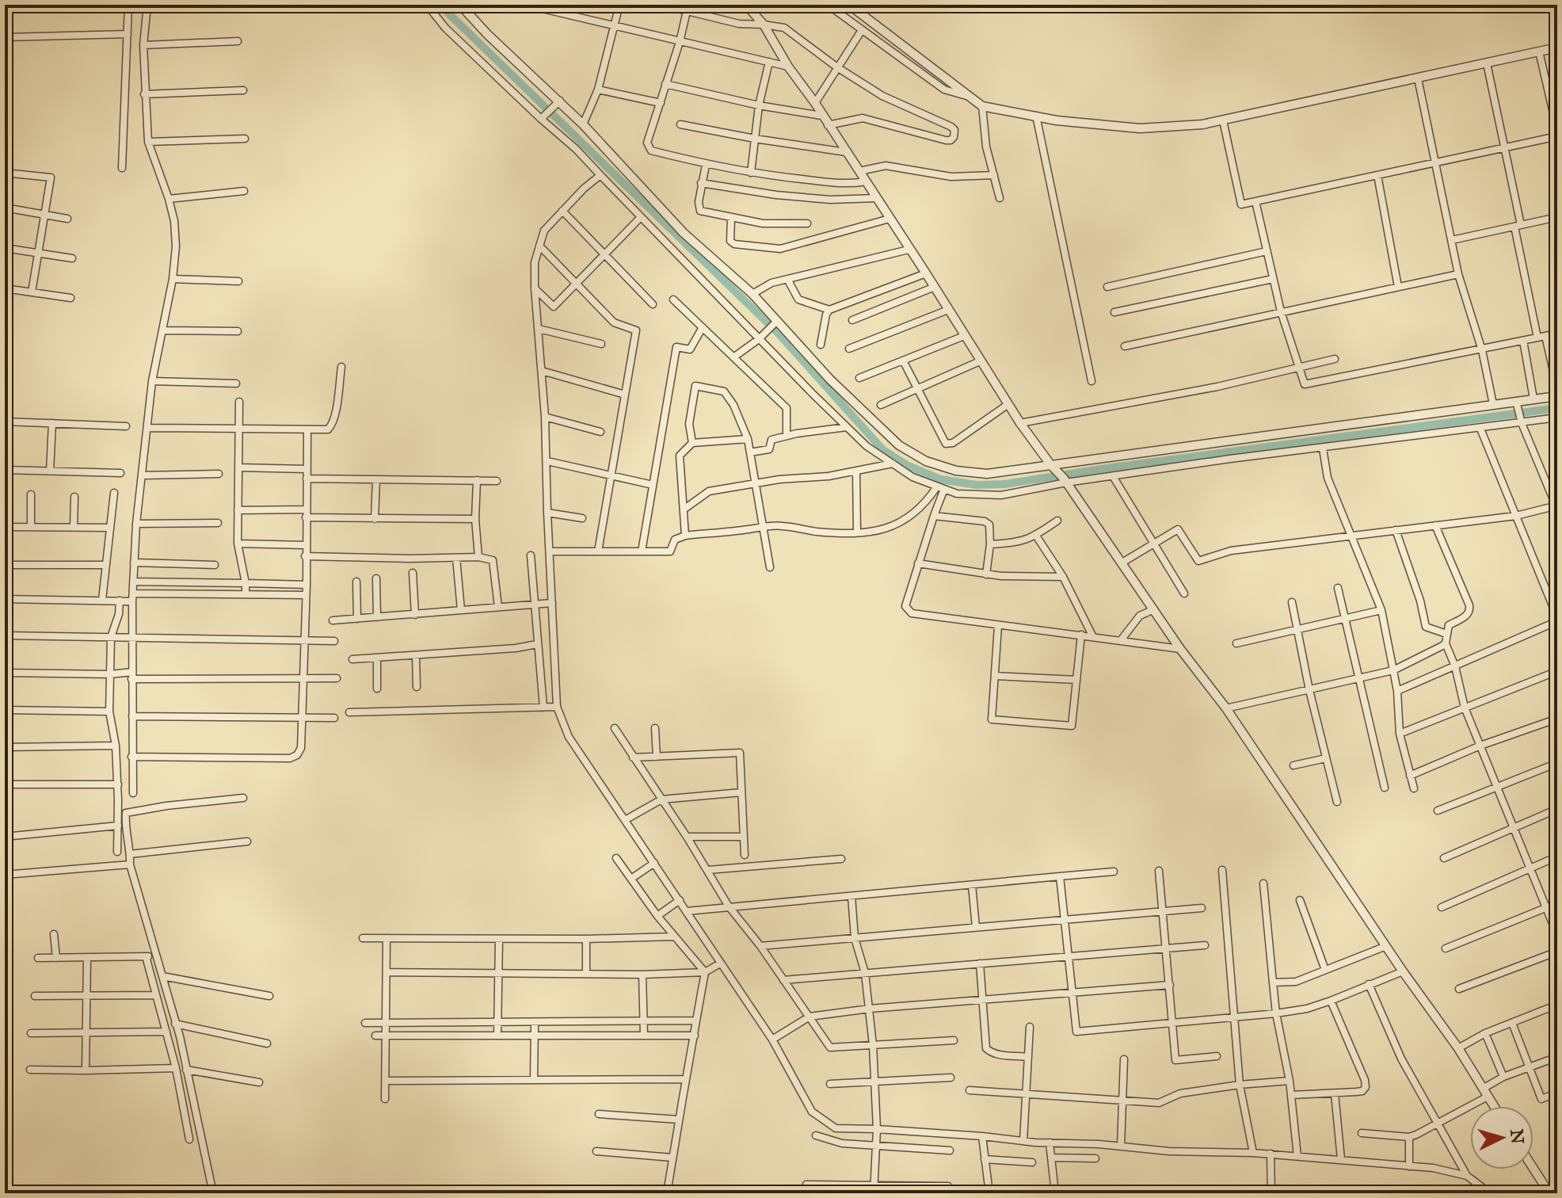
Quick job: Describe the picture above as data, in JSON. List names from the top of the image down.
{
  "north": "right"
}
